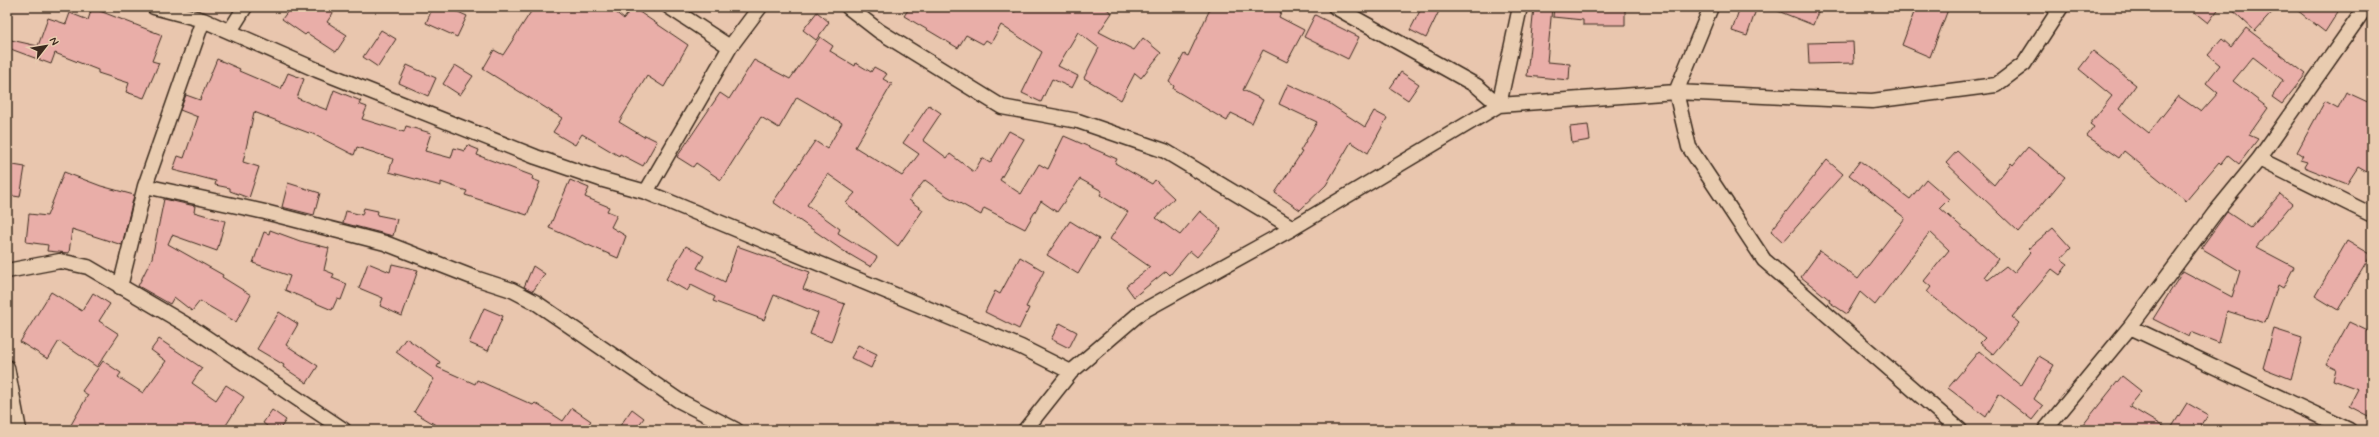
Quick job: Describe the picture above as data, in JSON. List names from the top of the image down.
{
  "north": "top right"
}
